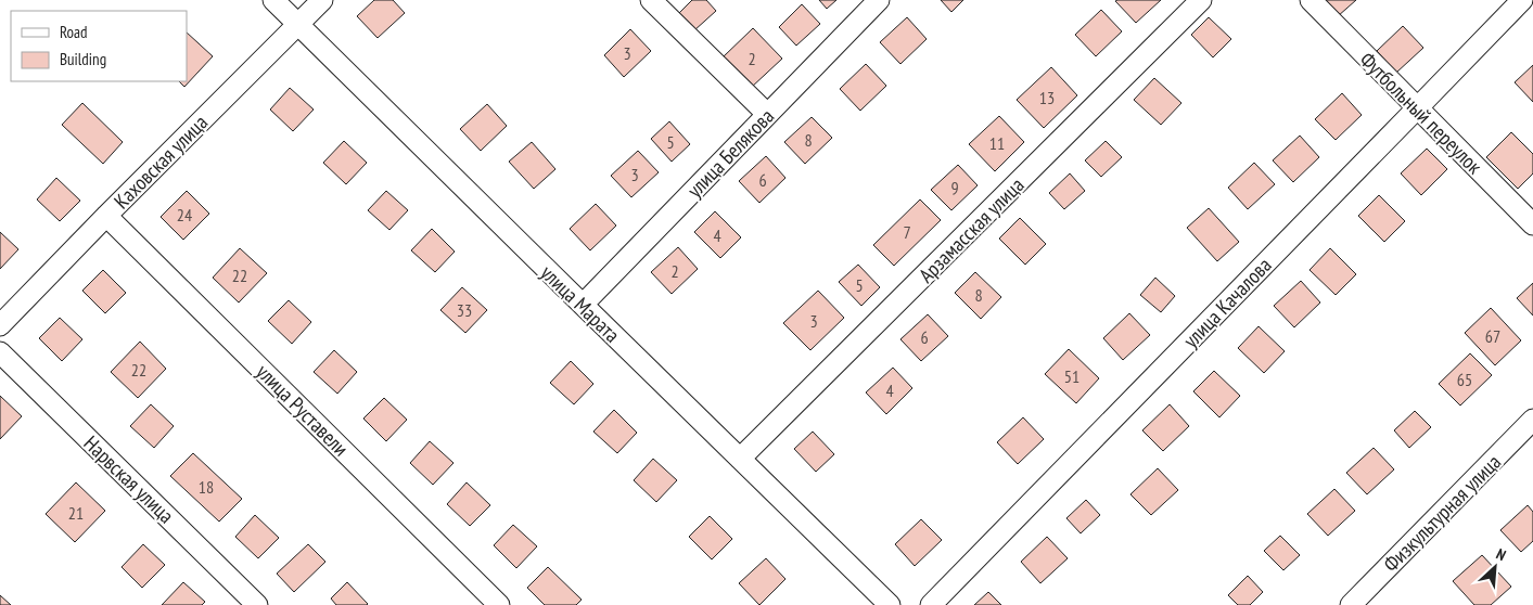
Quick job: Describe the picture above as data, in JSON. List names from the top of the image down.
{
  "streets": {
    "street": [
      "Футбольный переулок",
      "улица Белякова",
      "Каховская улица",
      "Арзамасская улица",
      "улица Качалова",
      "улица Марата",
      "улица Руставели",
      "Нарвская улица",
      "Физкультурная улица"
    ]
  },
  "crossings": [
    ["Футбольный переулок", "улица Качалова"],
    ["улица Белякова", "улица Марата"],
    ["Каховская улица", "улица Марата"],
    ["Каховская улица", "улица Руставели"],
    ["Арзамасская улица", "улица Марата"]
  ],
  "house_numbers": [
    "3",
    "2",
    "13",
    "8",
    "5",
    "11",
    "3",
    "6",
    "9",
    "24",
    "7",
    "4",
    "2",
    "22",
    "5",
    "8",
    "33",
    "3",
    "67",
    "6",
    "22",
    "51",
    "65",
    "4",
    "18",
    "21"
  ],
  "legend": ["Road", "Building"],
  "north": "top right"
}
